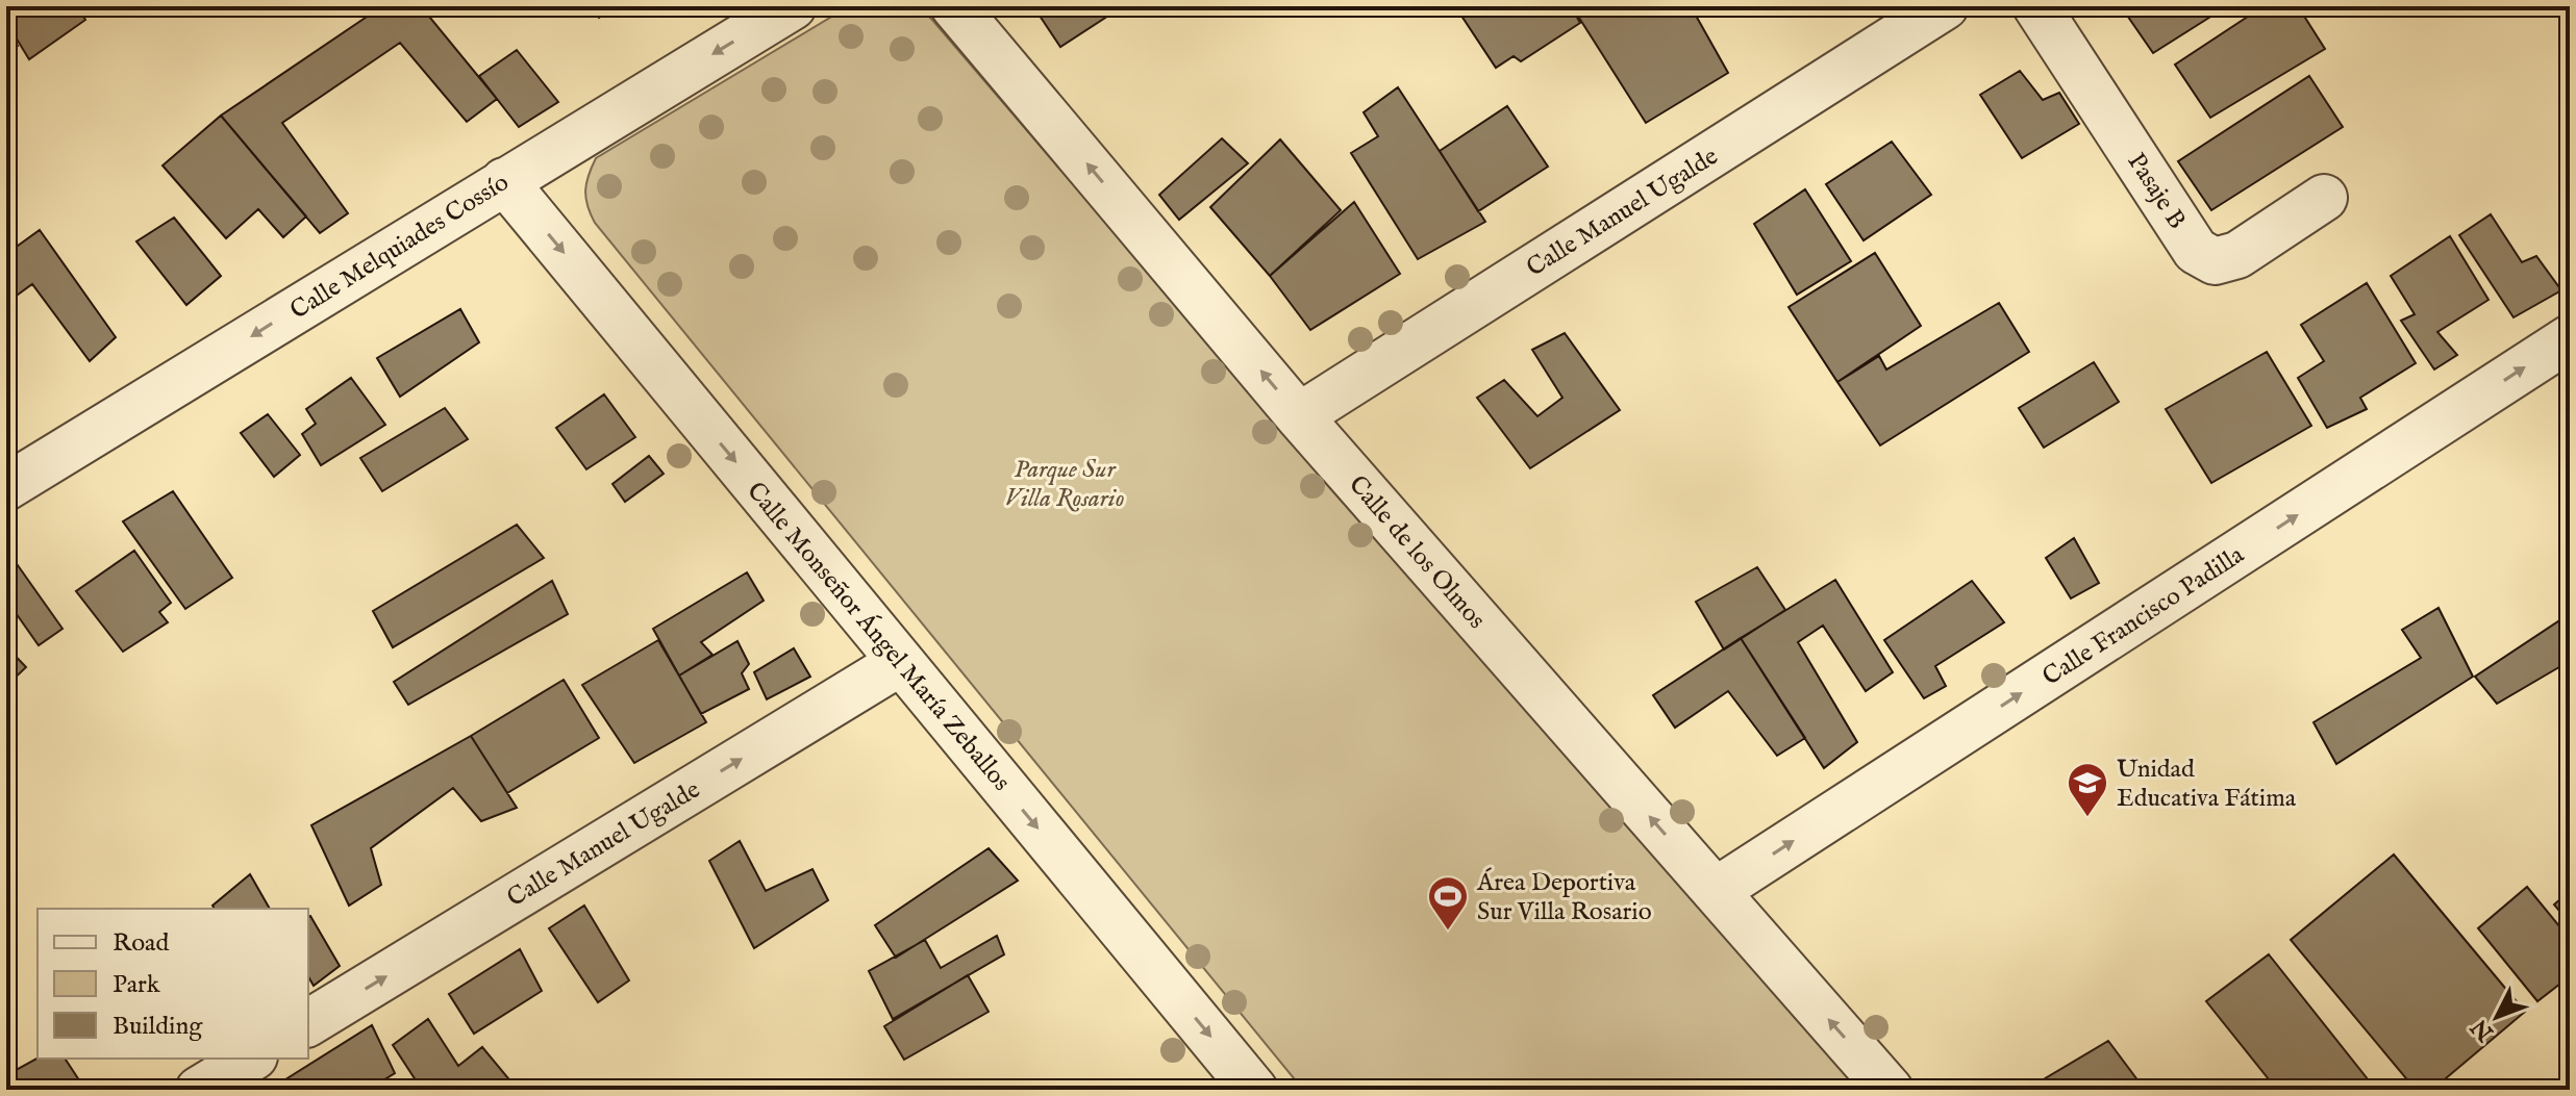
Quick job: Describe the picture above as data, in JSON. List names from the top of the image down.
{
  "streets": {
    "street": [
      "Pasaje B",
      "Calle Manuel Ugalde",
      "Calle Melquiades Cossío",
      "Calle de los Olmos",
      "Calle Francisco Padilla",
      "Calle Monseñor Ángel María Zeballos"
    ]
  },
  "crossings": [
    ["Calle Manuel Ugalde", "Calle de los Olmos"],
    ["Calle Manuel Ugalde", "Calle Monseñor Ángel María Zeballos"],
    ["Calle Melquiades Cossío", "Calle Monseñor Ángel María Zeballos"],
    ["Calle de los Olmos", "Calle Francisco Padilla"]
  ],
  "one_way": [
    "Calle Manuel Ugalde",
    "Calle Melquiades Cossío",
    "Calle de los Olmos",
    "Calle Francisco Padilla",
    "Calle Monseñor Ángel María Zeballos"
  ],
  "parks": ["Parque Sur Villa Rosario"],
  "places": {
    "school or university": ["Unidad Educativa Fátima"],
    "sports": ["Área Deportiva Sur Villa Rosario"]
  },
  "legend": ["Road", "Park", "Building"],
  "north": "bottom left"
}
